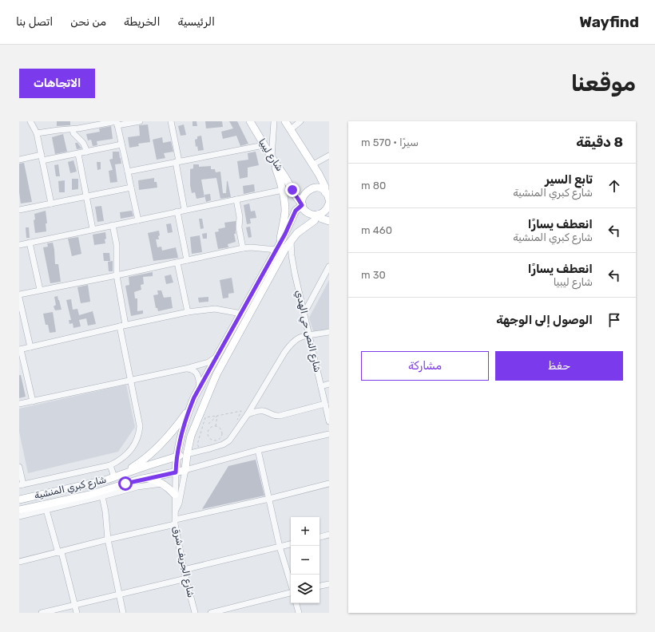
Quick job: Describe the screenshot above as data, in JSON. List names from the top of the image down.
{
  "streets": {
    "main road": ["شارع ليبيا", "شارع كبري المنشية"],
    "street": ["شارع النص حي الهدي", "شارع الجريف شرق"]
  },
  "page": {
    "header": "Wayfind",
    "nav": [
      "الرئيسية",
      "الخريطة",
      "من نحن",
      "اتصل بنا"
    ],
    "buttons": [
      "الاتجاهات",
      ["حفظ", "مشاركة"]
    ],
    "title": "موقعنا",
    "heading": ["8 دقيقة", "سيرًا · 570 m"],
    "list": [
      ["تابع السير", "شارع كبري المنشية", "80 m"],
      ["انعطف يسارًا", "شارع كبري المنشية", "460 m"],
      ["انعطف يسارًا", "شارع ليبيا", "30 m"],
      "الوصول إلى الوجهة"
    ],
    "map_buttons": ["+", "−"]
  }
}
